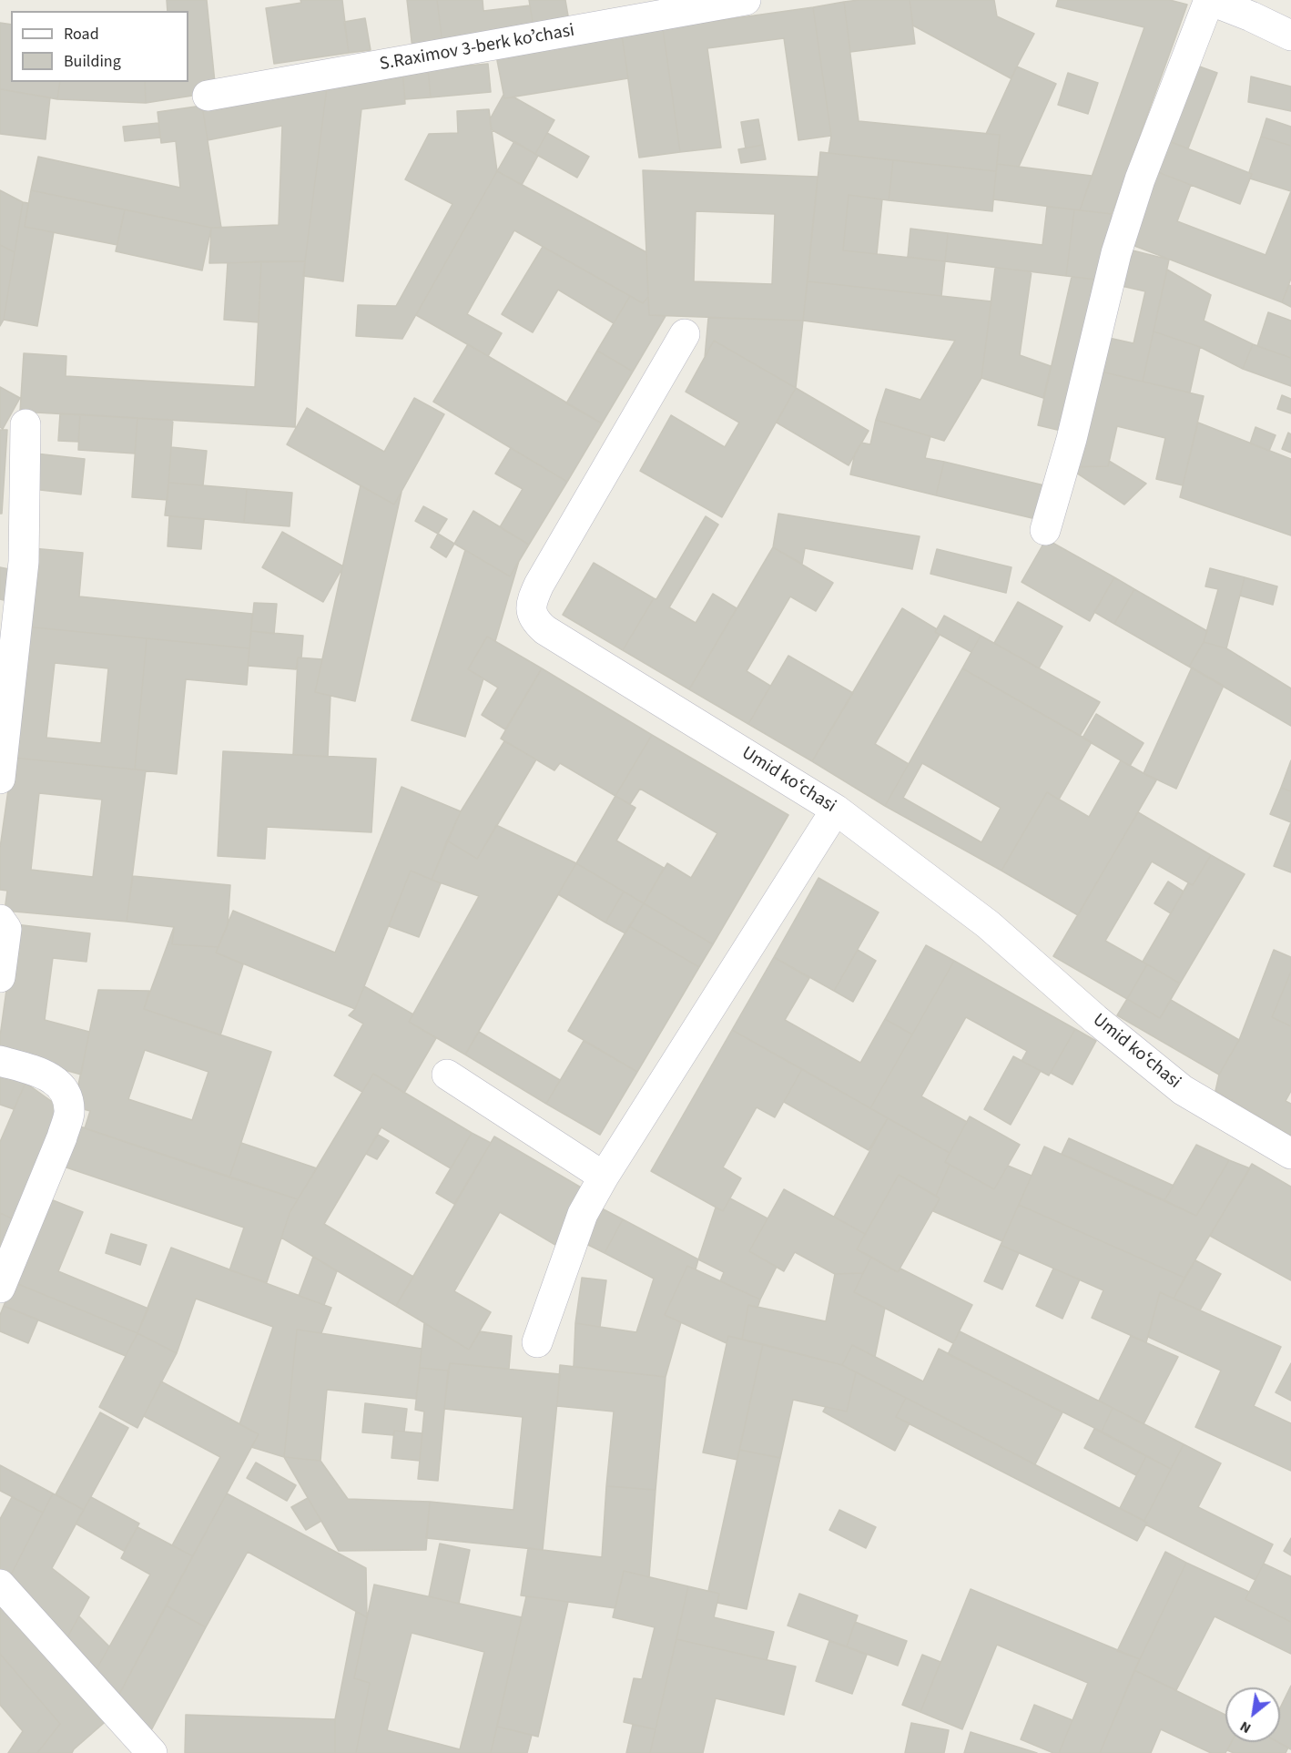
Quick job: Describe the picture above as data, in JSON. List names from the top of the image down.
{
  "streets": {
    "street": ["S.Raximov 3-berk koʼchasi", "Umid koʻchasi"]
  },
  "legend": ["Road", "Building"],
  "north": "bottom left"
}
